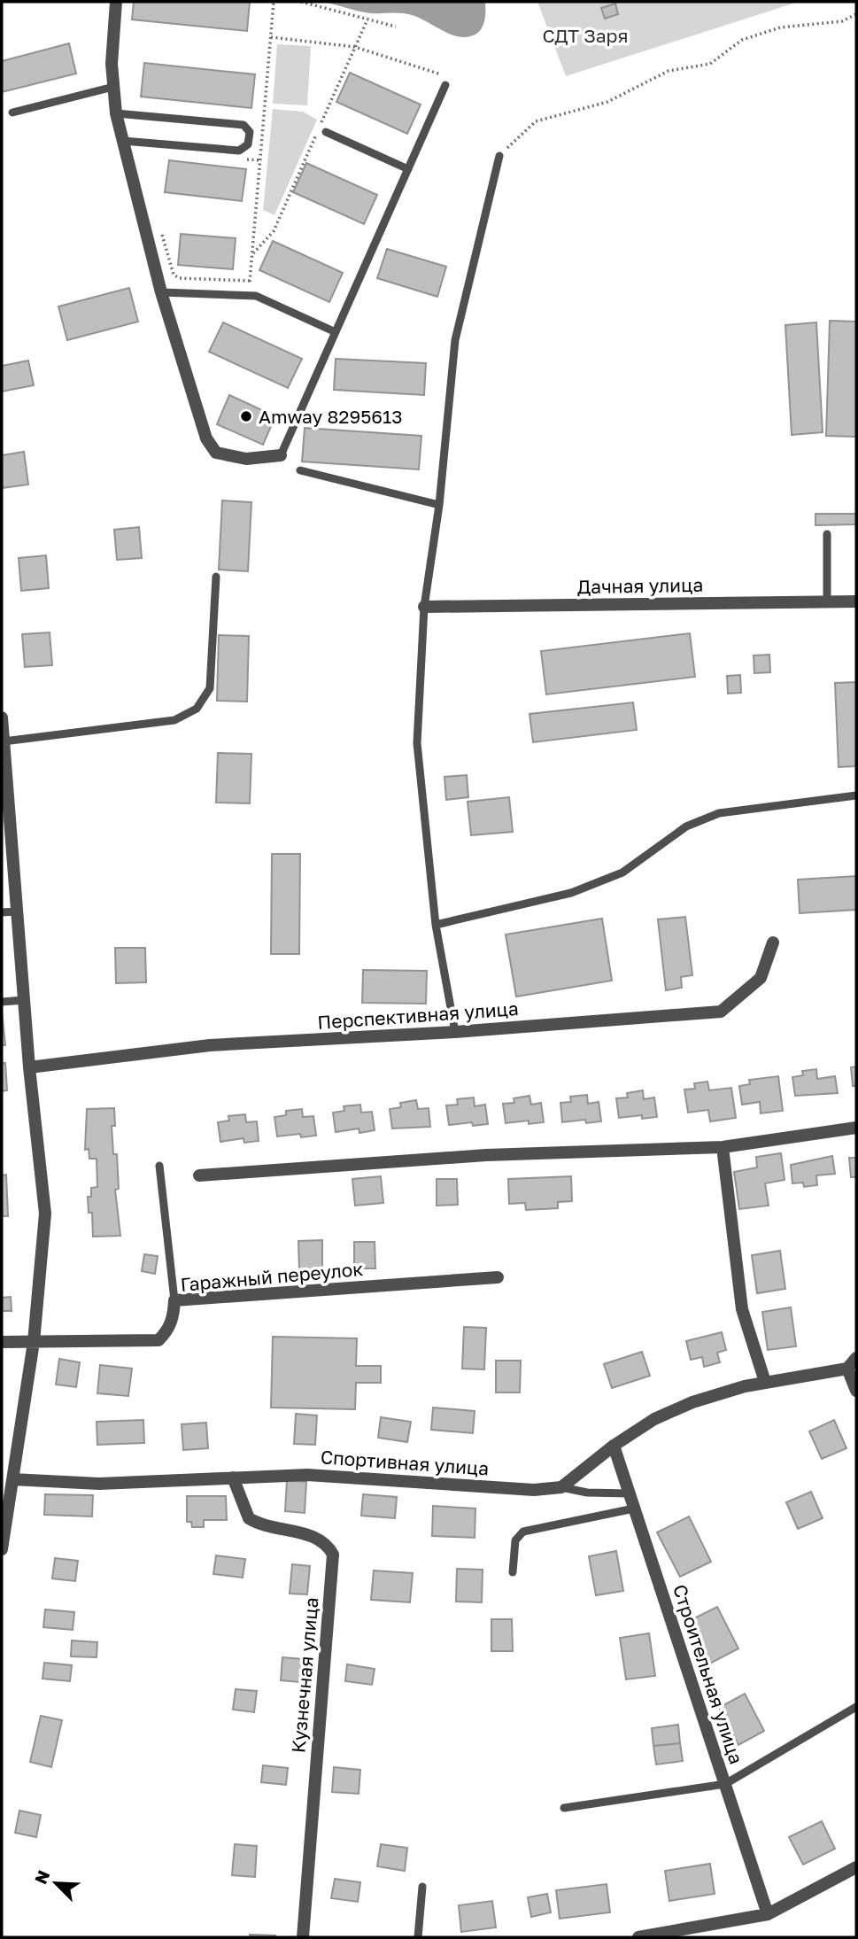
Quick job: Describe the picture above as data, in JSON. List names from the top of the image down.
{
  "streets": {
    "street": [
      "Дачная улица",
      "Перспективная улица",
      "Гаражный переулок",
      "Спортивная улица",
      "Строительная улица",
      "Кузнечная улица"
    ]
  },
  "crossings": [
    ["Спортивная улица", "Кузнечная улица"]
  ],
  "parks": ["СДТ Заря"],
  "places": ["Amway 8295613"],
  "north": "top left"
}
